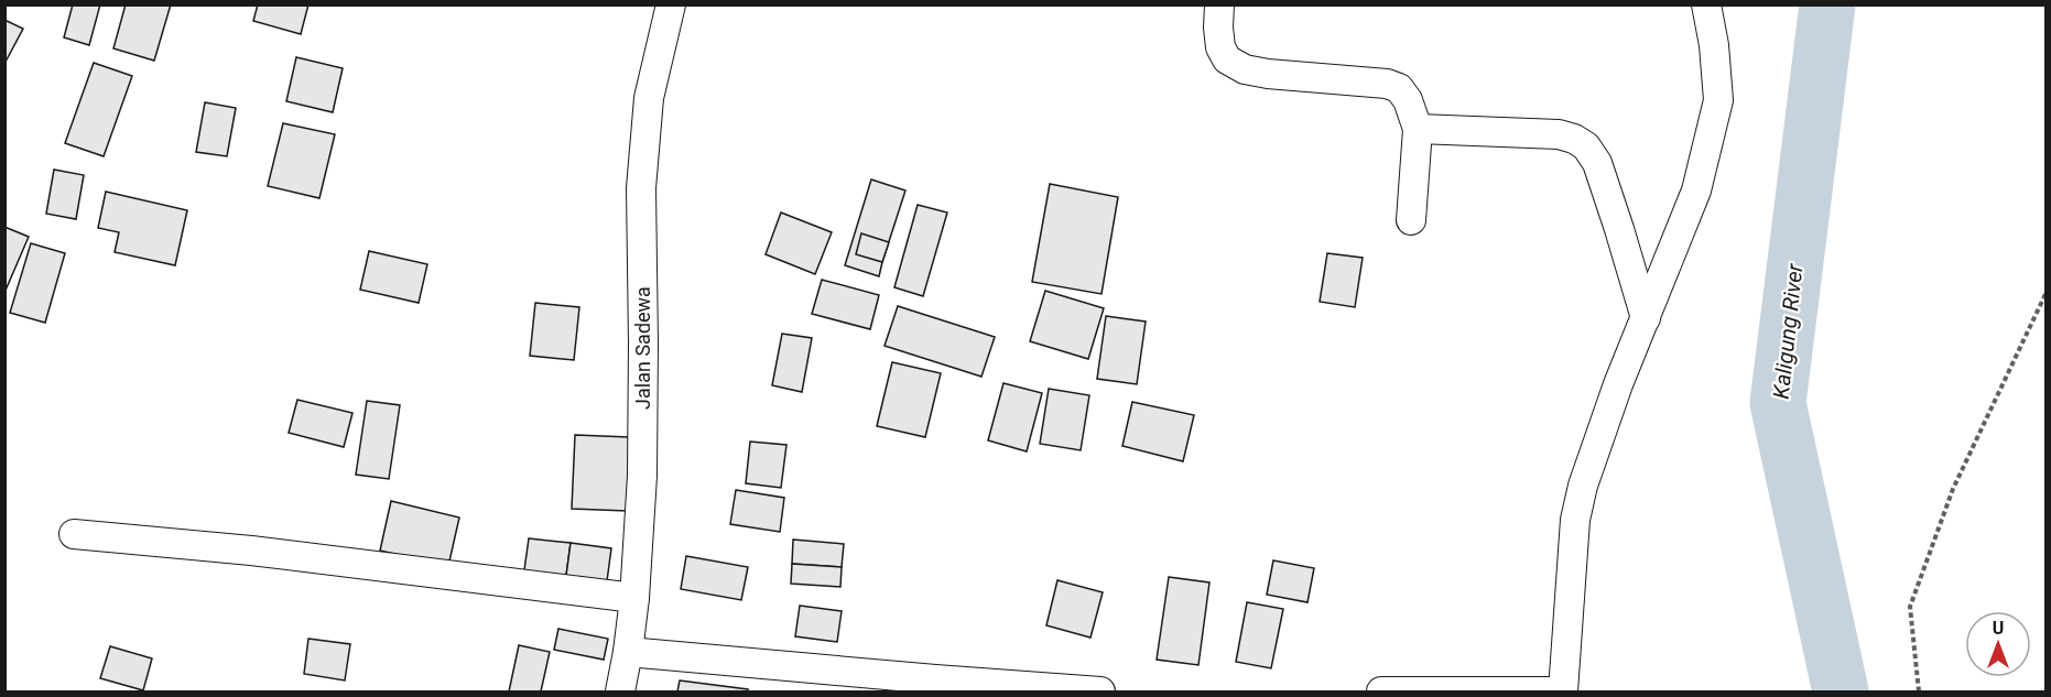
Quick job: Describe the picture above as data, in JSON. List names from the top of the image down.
{
  "streets": {
    "street": ["Jalan Sadewa"]
  },
  "water": ["Kaligung River"],
  "north": "top"
}
